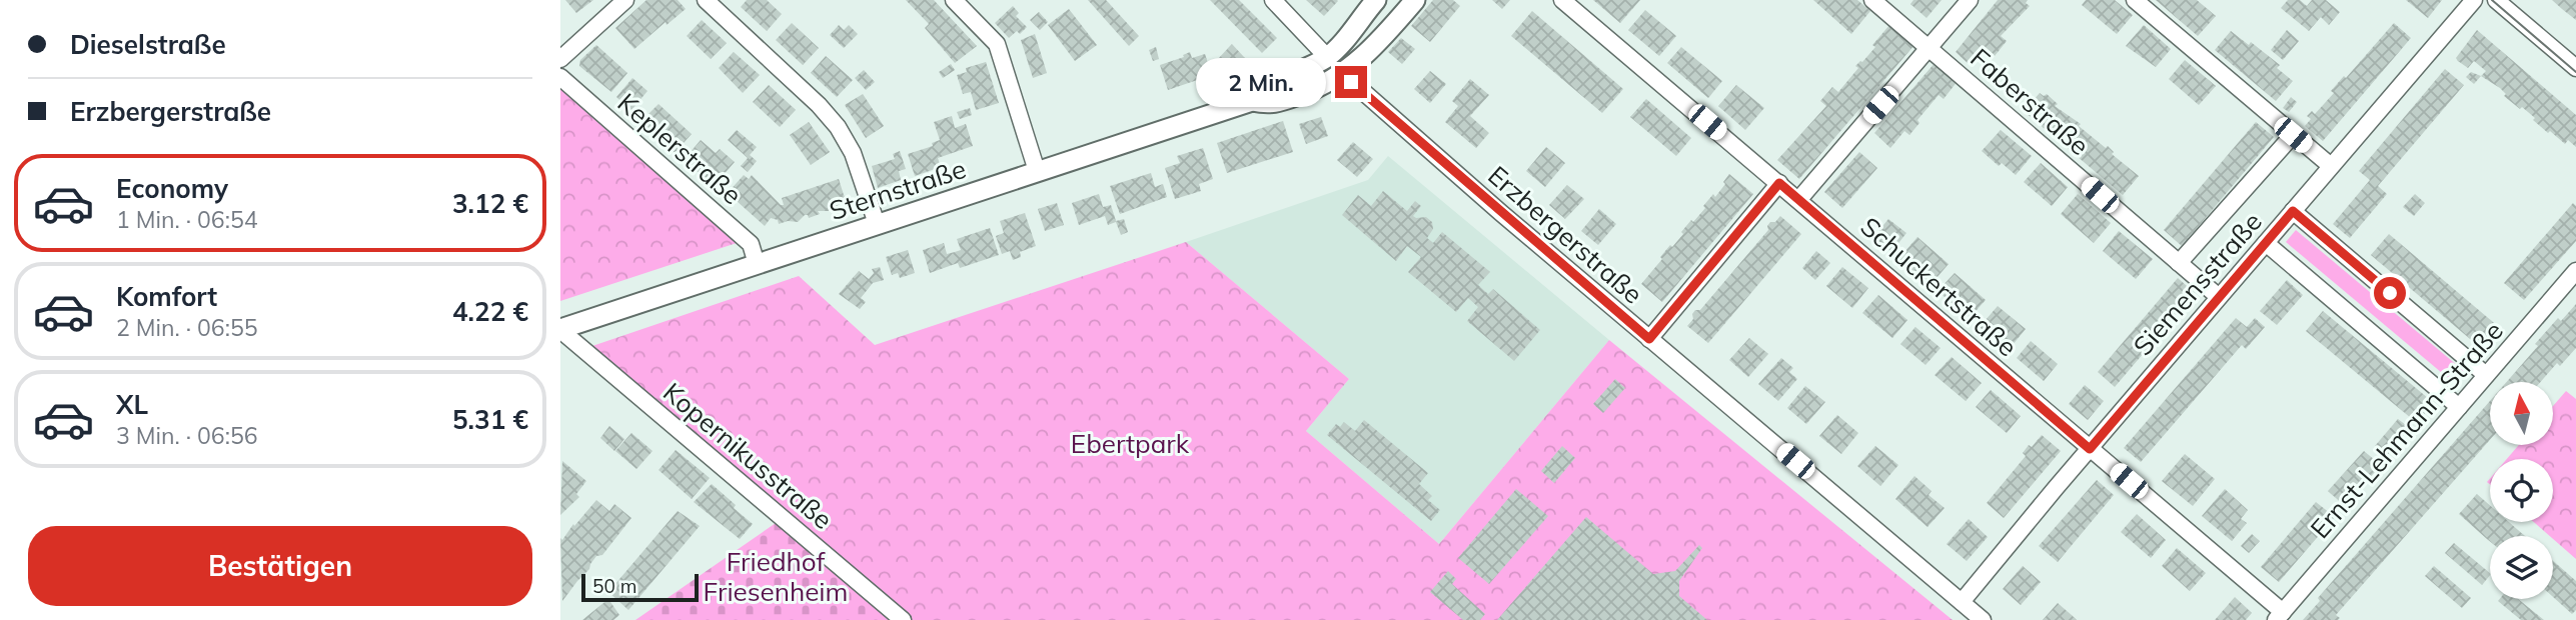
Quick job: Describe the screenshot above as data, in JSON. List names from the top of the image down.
{
  "streets": {
    "main road": ["Sternstraße"],
    "street": [
      "Faberstraße",
      "Keplerstraße",
      "Erzbergerstraße",
      "Siemensstraße",
      "Schuckertstraße",
      "Ernst-Lehmann-Straße",
      "Kopernikusstraße"
    ]
  },
  "crossings": [
    ["Faberstraße", "Siemensstraße"],
    ["Keplerstraße", "Sternstraße"],
    ["Sternstraße", "Erzbergerstraße"],
    ["Sternstraße", "Kopernikusstraße"],
    ["Erzbergerstraße", "Siemensstraße"],
    ["Siemensstraße", "Schuckertstraße"],
    ["Schuckertstraße", "Ernst-Lehmann-Straße"]
  ],
  "parks": ["Ebertpark", "Friedhof Friesenheim"],
  "scale_bar": "50 m",
  "north": "top",
  "page": {
    "banner": ["Dieselstraße", "Erzbergerstraße"],
    "bubble": "2 Min.",
    "list": [
      {
        "name": "Economy",
        "note": "1 Min. · 06:54",
        "value": "3.12 €"
      },
      {
        "name": "Komfort",
        "note": "2 Min. · 06:55",
        "value": "4.22 €"
      },
      {
        "name": "XL",
        "note": "3 Min. · 06:56",
        "value": "5.31 €"
      }
    ],
    "buttons": "Bestätigen",
    "scale": "50 m"
  }
}
